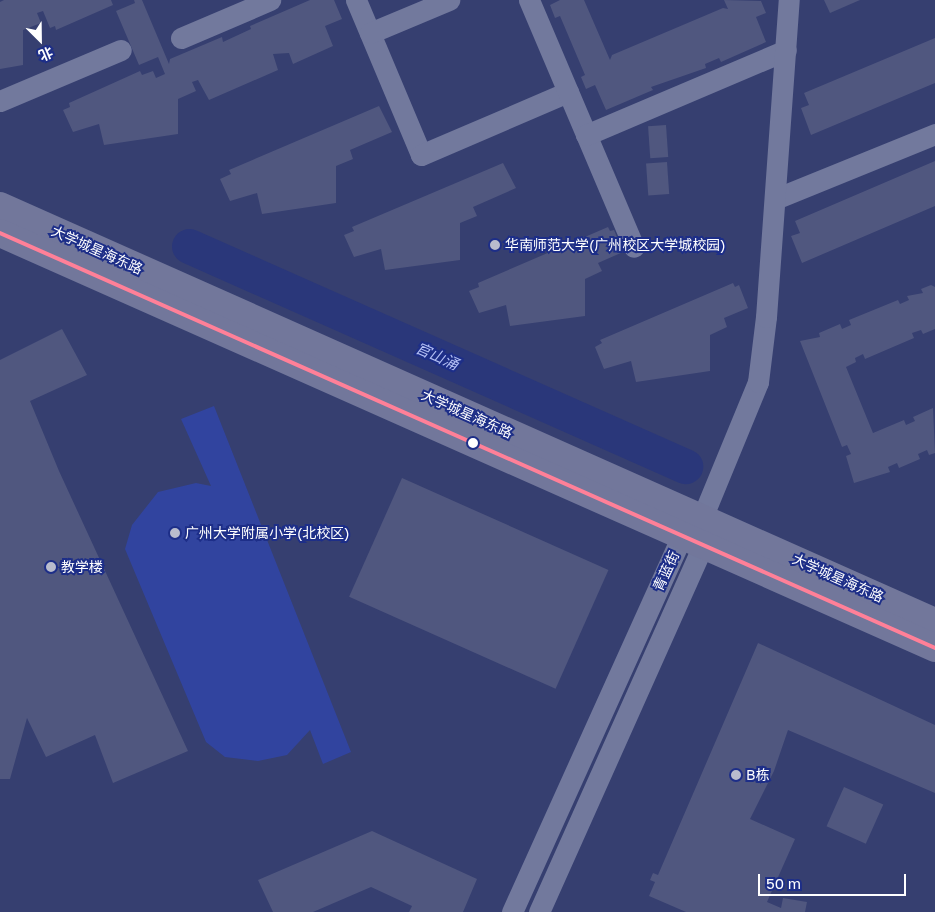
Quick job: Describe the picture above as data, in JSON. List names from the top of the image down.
{
  "streets": {
    "main road": ["大学城星海东路"],
    "street": ["青蓝街"]
  },
  "crossings": [
    ["大学城星海东路", "青蓝街"]
  ],
  "water": ["官山涌"],
  "places": [
    "华南师范大学(广州校区大学城校园)",
    "广州大学附属小学(北校区)",
    "教学楼",
    "B栋"
  ],
  "scale_bar": "50 m",
  "north": "bottom right"
}
